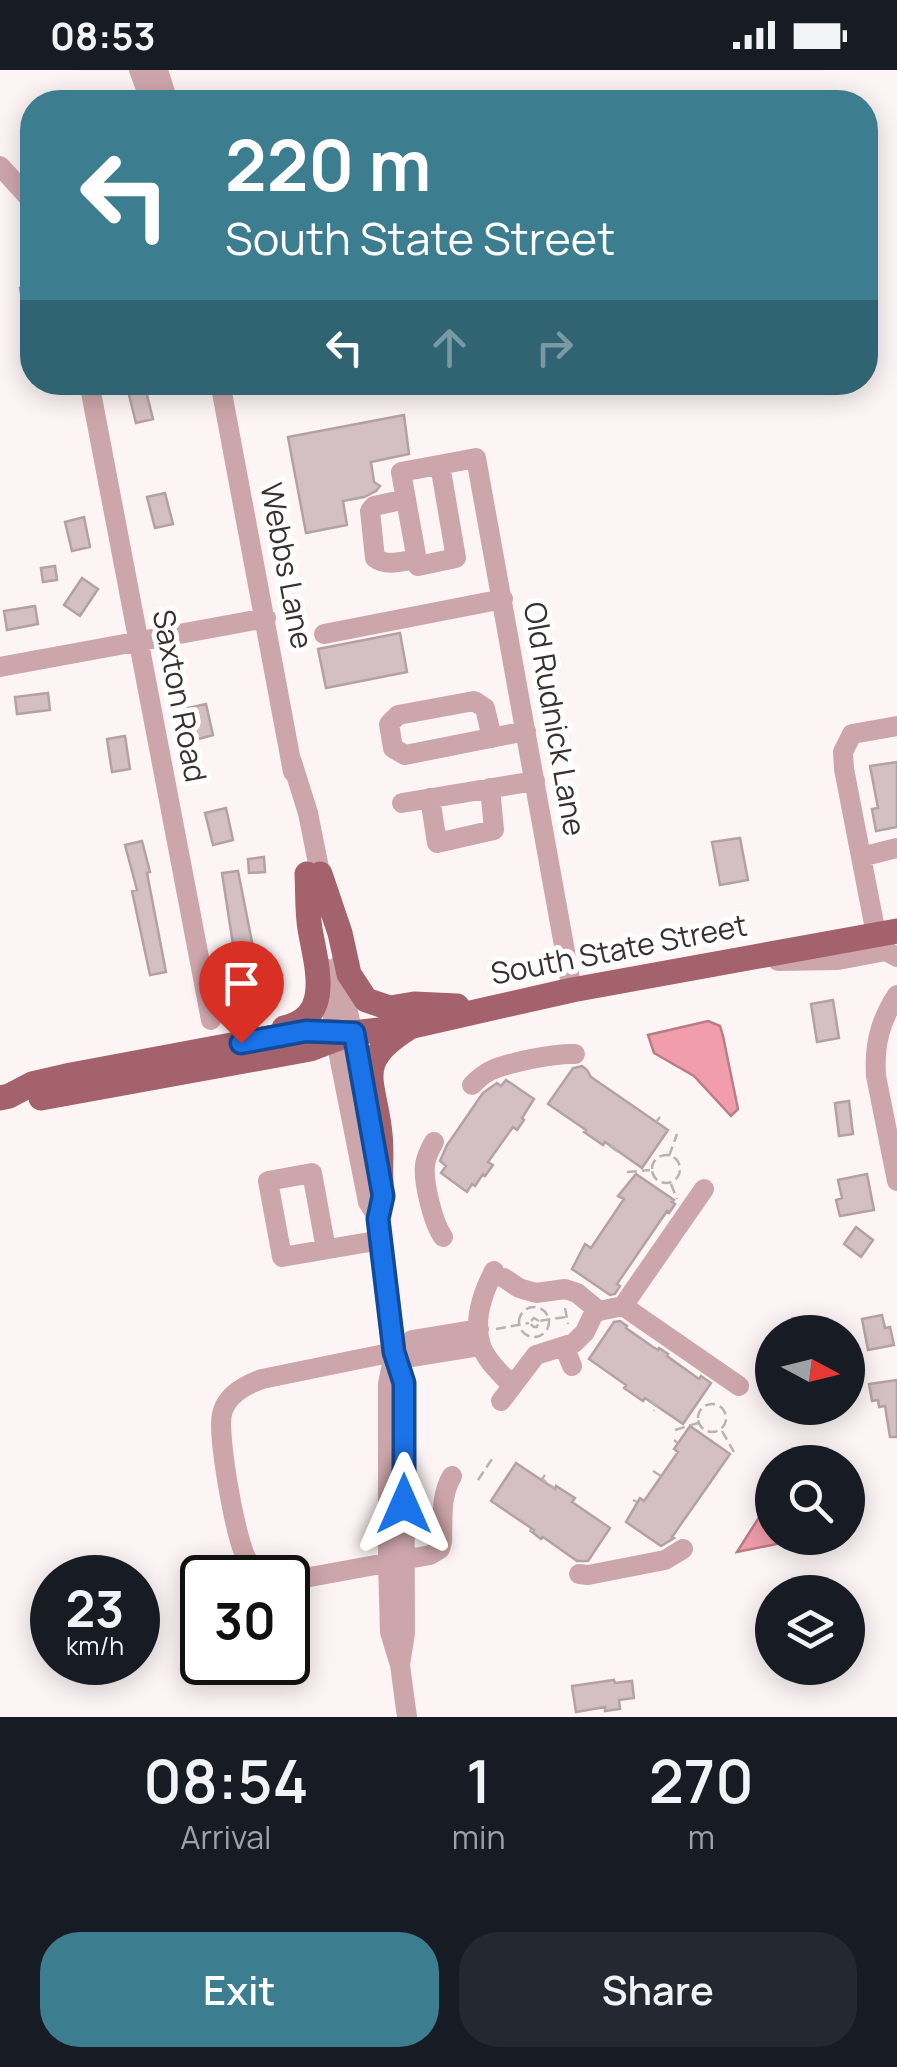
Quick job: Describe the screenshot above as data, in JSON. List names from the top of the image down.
{
  "streets": {
    "main road": ["South State Street"],
    "street": ["Webbs Lane", "Saxton Road", "Old Rudnick Lane"]
  },
  "crossings": [
    ["Webbs Lane", "South State Street"],
    ["Old Rudnick Lane", "South State Street"]
  ],
  "north": "right",
  "page": {
    "status": "08:53",
    "turn": ["220 m", "South State Street"],
    "speed": "23 km/h",
    "limit": "30",
    "eta": [
      "08:54",
      "Arrival",
      "1",
      "min",
      "270",
      "m"
    ],
    "buttons": ["Exit", "Share"]
  }
}
